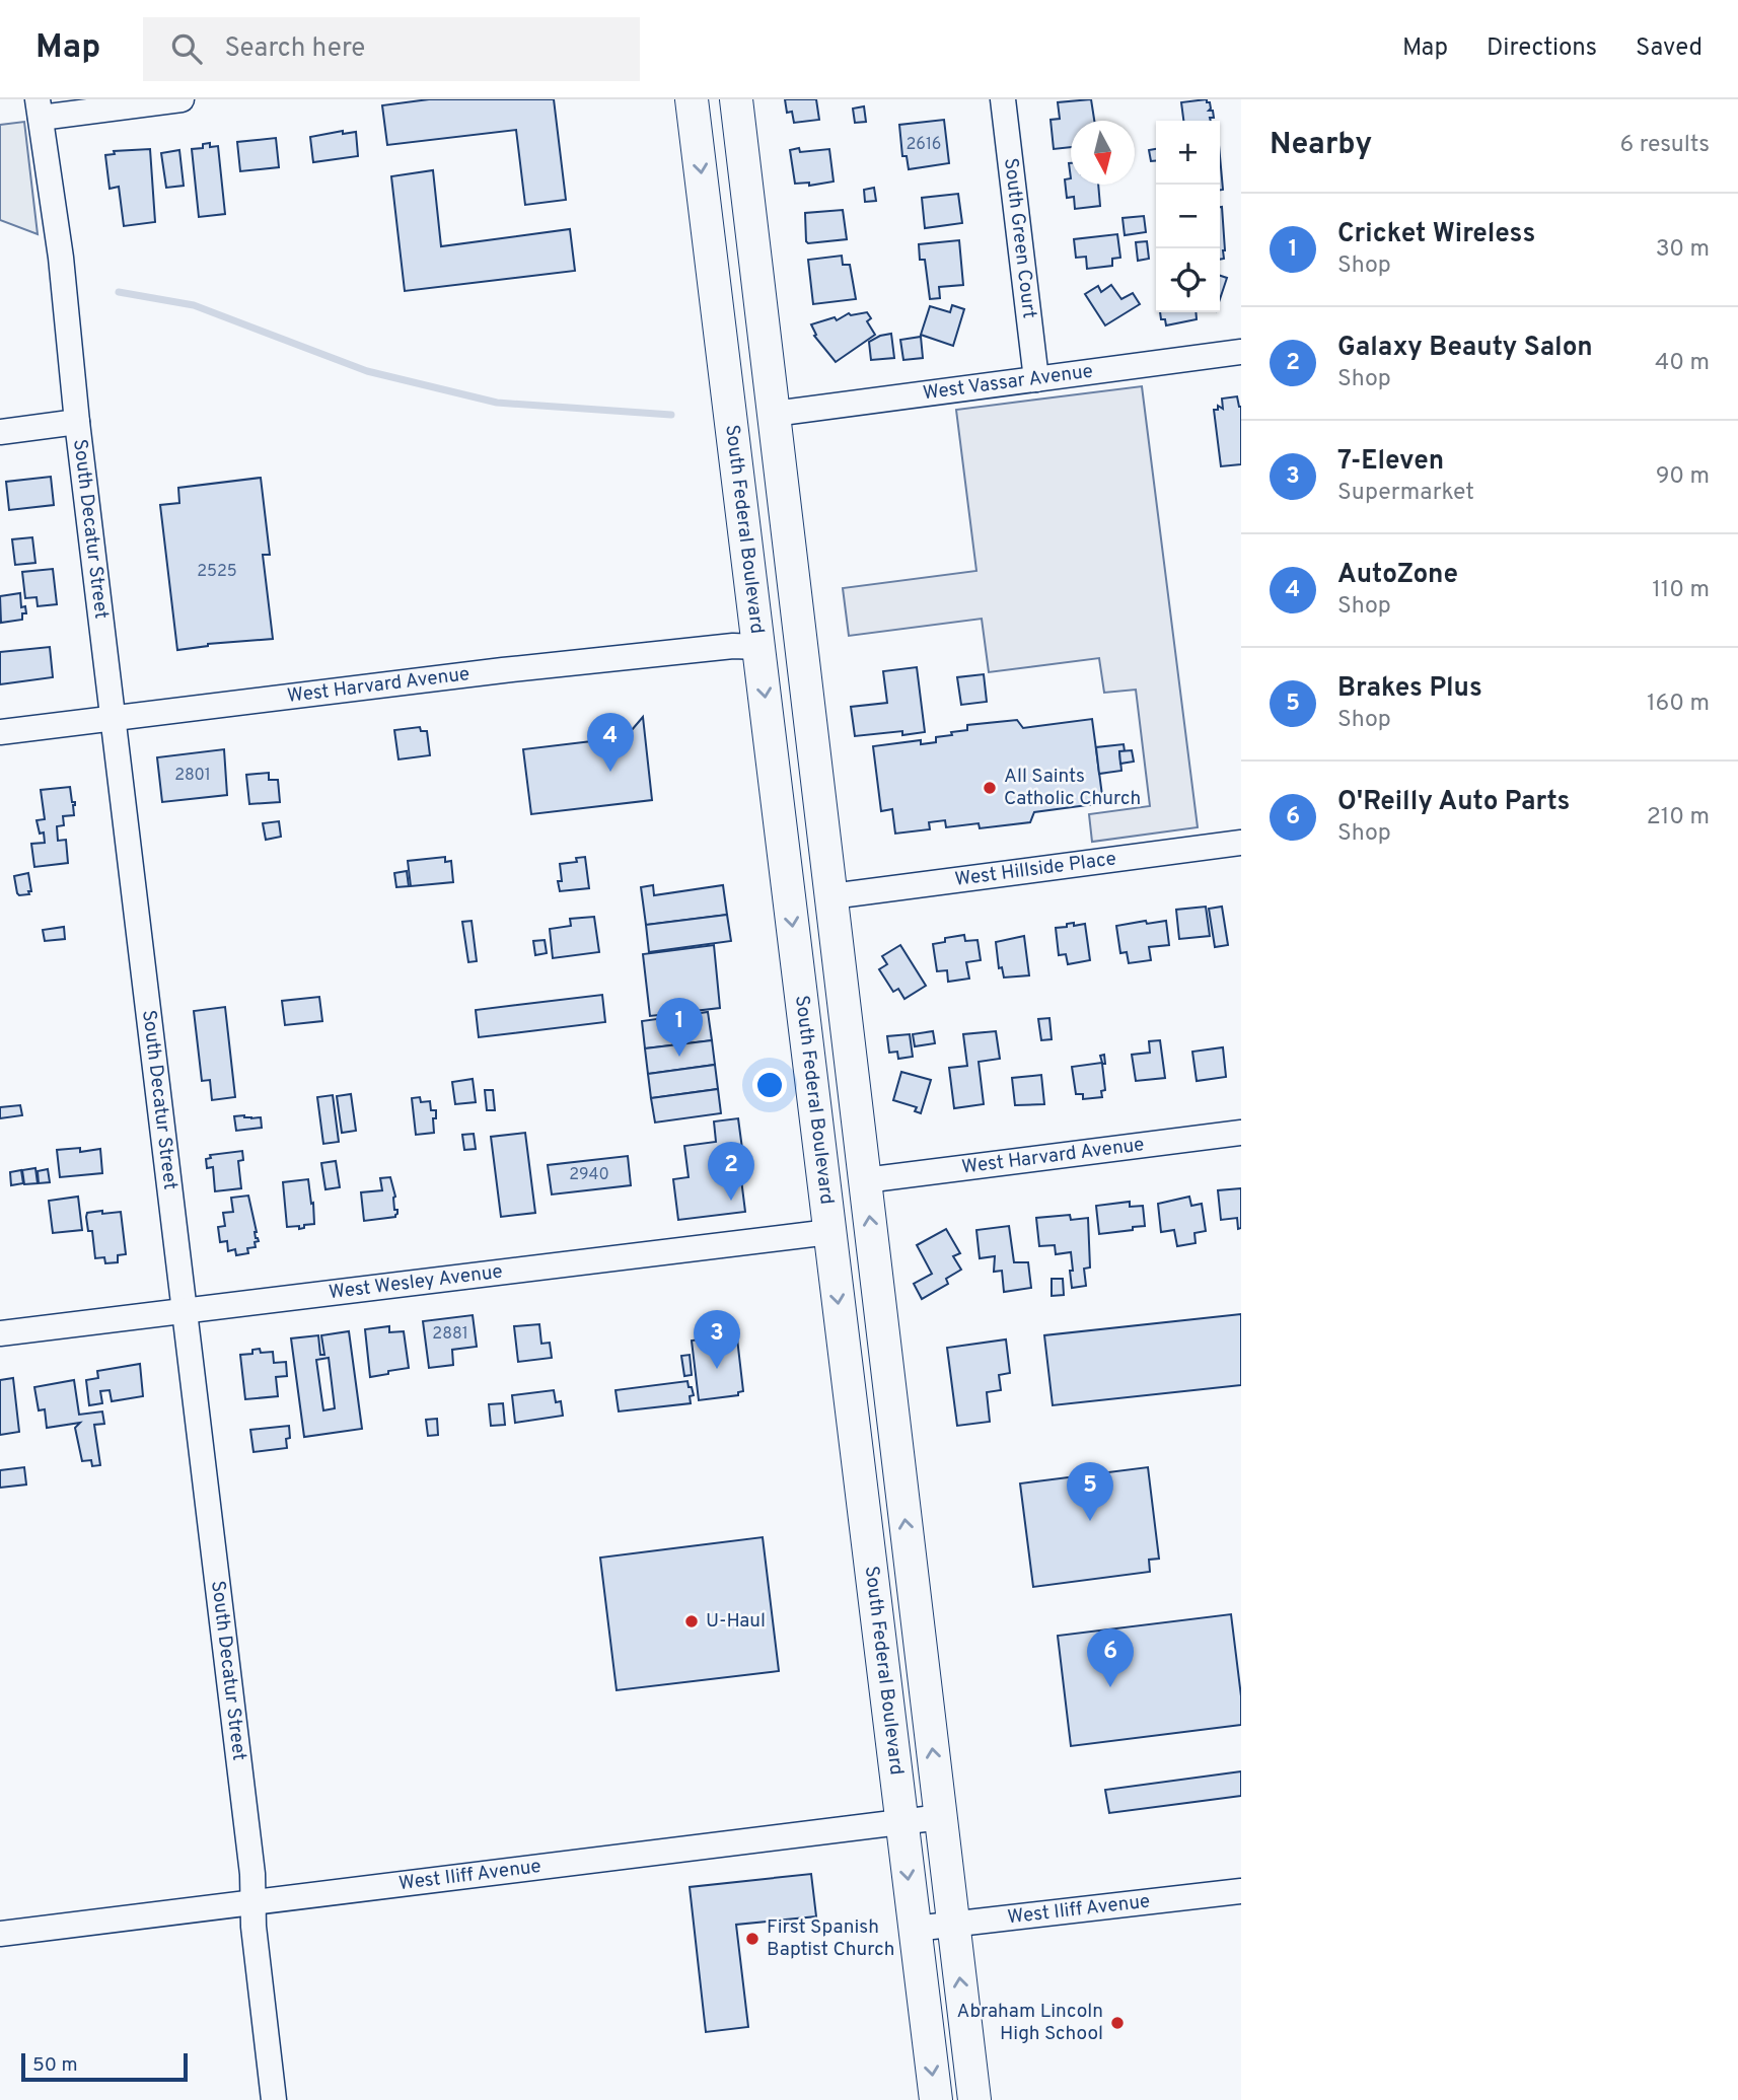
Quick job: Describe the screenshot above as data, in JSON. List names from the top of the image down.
{
  "streets": {
    "main road": ["South Federal Boulevard"],
    "street": [
      "South Green Court",
      "West Vassar Avenue",
      "South Decatur Street",
      "West Harvard Avenue",
      "West Hillside Place",
      "West Wesley Avenue",
      "West Iliff Avenue"
    ]
  },
  "crossings": [
    ["South Green Court", "West Vassar Avenue"],
    ["West Vassar Avenue", "South Federal Boulevard"],
    ["South Decatur Street", "West Harvard Avenue"],
    ["South Decatur Street", "West Wesley Avenue"],
    ["South Decatur Street", "West Iliff Avenue"],
    ["South Federal Boulevard", "West Harvard Avenue"],
    ["South Federal Boulevard", "West Hillside Place"],
    ["South Federal Boulevard", "West Wesley Avenue"],
    ["South Federal Boulevard", "West Iliff Avenue"]
  ],
  "places": [
    "All Saints Catholic Church",
    "U-Haul",
    "First Spanish Baptist Church",
    "Abraham Lincoln High School"
  ],
  "house_numbers": [
    "2616",
    "2525",
    "2801",
    "2940",
    "2881"
  ],
  "scale_bar": "50 m",
  "north": "bottom",
  "page": {
    "header": "Map",
    "search": "Search here",
    "nav": ["Map", "Directions", "Saved"],
    "heading": ["Nearby", "6 results"],
    "map_buttons": ["+", "−"],
    "list": [
      {
        "mark": "1",
        "name": "Cricket Wireless",
        "note": "Shop",
        "value": "30 m"
      },
      {
        "mark": "2",
        "name": "Galaxy Beauty Salon",
        "note": "Shop",
        "value": "40 m"
      },
      {
        "mark": "3",
        "name": "7-Eleven",
        "note": "Supermarket",
        "value": "90 m"
      },
      {
        "mark": "4",
        "name": "AutoZone",
        "note": "Shop",
        "value": "110 m"
      },
      {
        "mark": "5",
        "name": "Brakes Plus",
        "note": "Shop",
        "value": "160 m"
      },
      {
        "mark": "6",
        "name": "O'Reilly Auto Parts",
        "note": "Shop",
        "value": "210 m"
      }
    ],
    "pins": [
      "4",
      "1",
      "2",
      "3",
      "5",
      "6"
    ],
    "scale": "50 m"
  }
}
